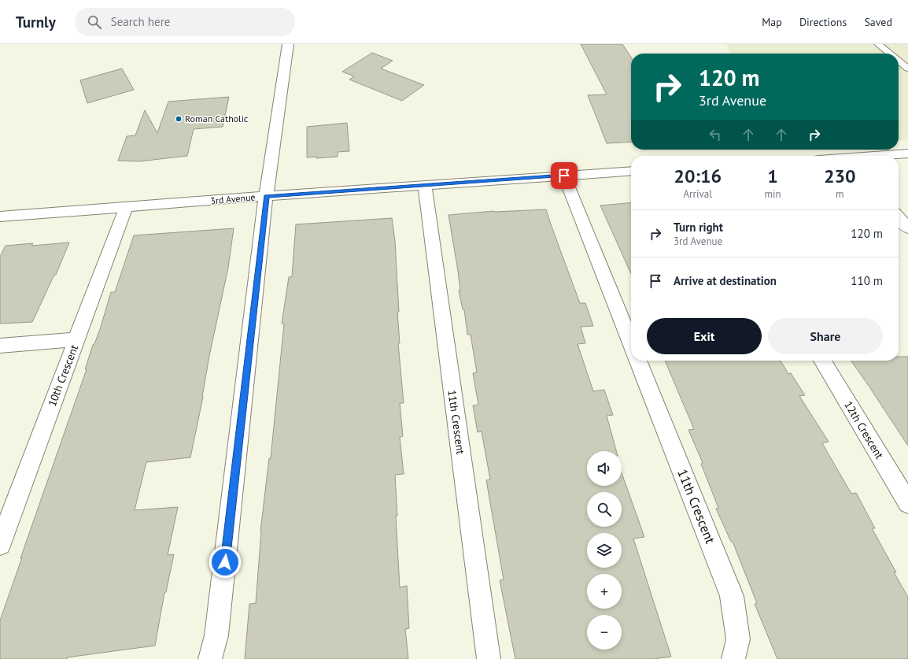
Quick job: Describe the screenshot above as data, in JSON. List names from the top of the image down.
{
  "streets": {
    "street": [
      "3rd Avenue",
      "10th Crescent",
      "11th Crescent",
      "12th Crescent"
    ]
  },
  "crossings": [
    ["3rd Avenue", "10th Crescent"],
    ["3rd Avenue", "11th Crescent"]
  ],
  "places": ["Roman Catholic"],
  "page": {
    "header": "Turnly",
    "search": "Search here",
    "nav": ["Map", "Directions", "Saved"],
    "turn": ["120 m", "3rd Avenue"],
    "eta": [
      "20:16",
      "Arrival",
      "1",
      "min",
      "230",
      "m"
    ],
    "list": [
      {
        "name": "Turn right",
        "note": "3rd Avenue",
        "value": "120 m"
      },
      {
        "name": "Arrive at destination",
        "value": "110 m"
      }
    ],
    "buttons": ["Exit", "Share"],
    "map_buttons": ["+", "−"]
  }
}
